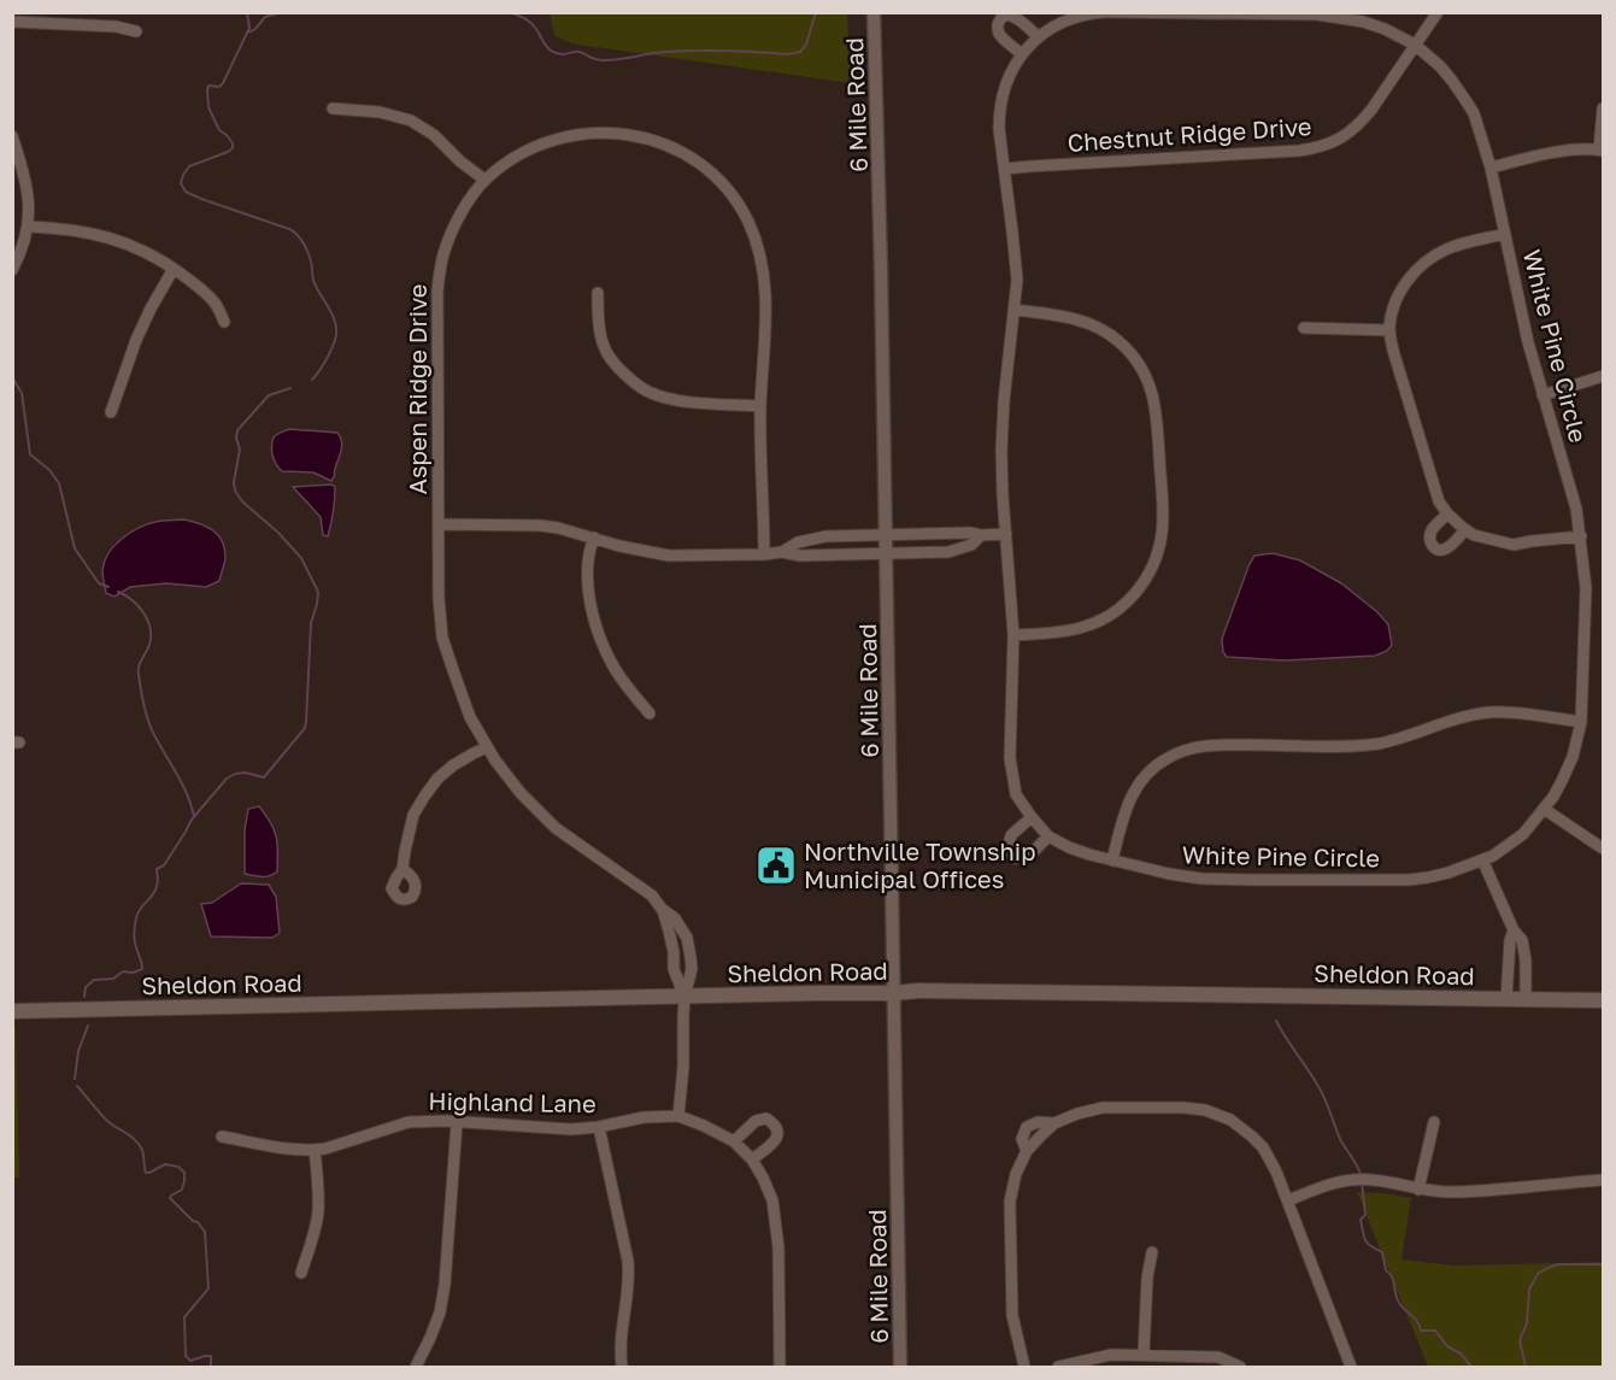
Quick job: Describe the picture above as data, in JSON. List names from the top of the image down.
{
  "streets": {
    "main road": ["Sheldon Road"],
    "street": [
      "6 Mile Road",
      "Chestnut Ridge Drive",
      "White Pine Circle",
      "Aspen Ridge Drive",
      "Highland Lane"
    ]
  },
  "crossings": [
    ["6 Mile Road", "Sheldon Road"],
    ["Chestnut Ridge Drive", "White Pine Circle"],
    ["Aspen Ridge Drive", "Sheldon Road"]
  ],
  "places": {
    "public building": ["Northville Township Municipal Offices"]
  }
}
